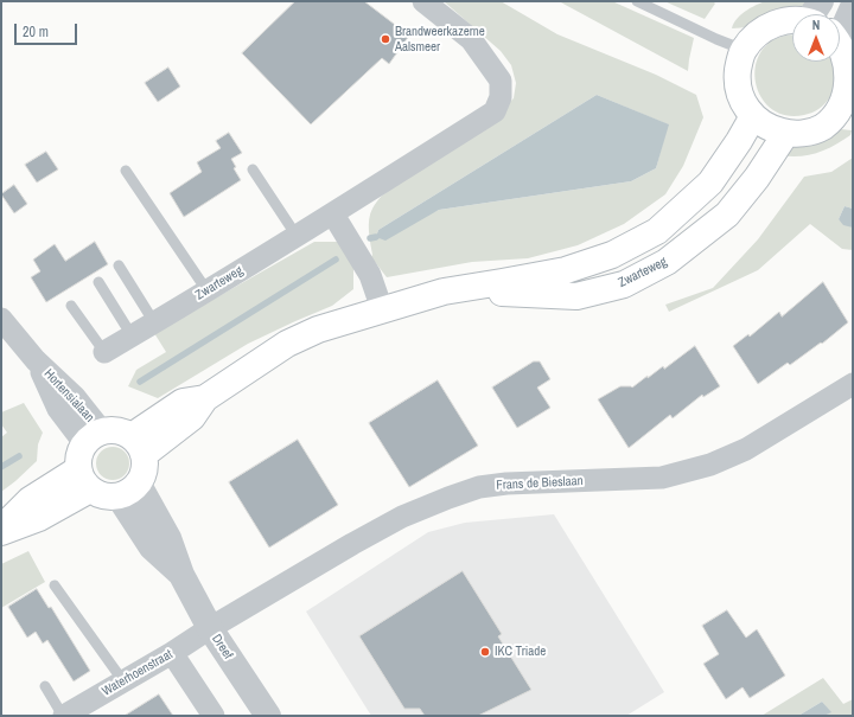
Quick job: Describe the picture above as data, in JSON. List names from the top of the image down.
{
  "streets": {
    "main road": ["Zwarteweg"],
    "street": [
      "Hortensialaan",
      "Frans de Bieslaan",
      "Dreef",
      "Waterhoenstraat"
    ]
  },
  "crossings": [
    ["Zwarteweg", "Hortensialaan"],
    ["Zwarteweg", "Dreef"],
    ["Hortensialaan", "Dreef"],
    ["Frans de Bieslaan", "Dreef"],
    ["Frans de Bieslaan", "Waterhoenstraat"],
    ["Dreef", "Waterhoenstraat"]
  ],
  "places": ["Brandweerkazerne Aalsmeer", "IKC Triade"],
  "scale_bar": "20 m",
  "north": "top"
}
